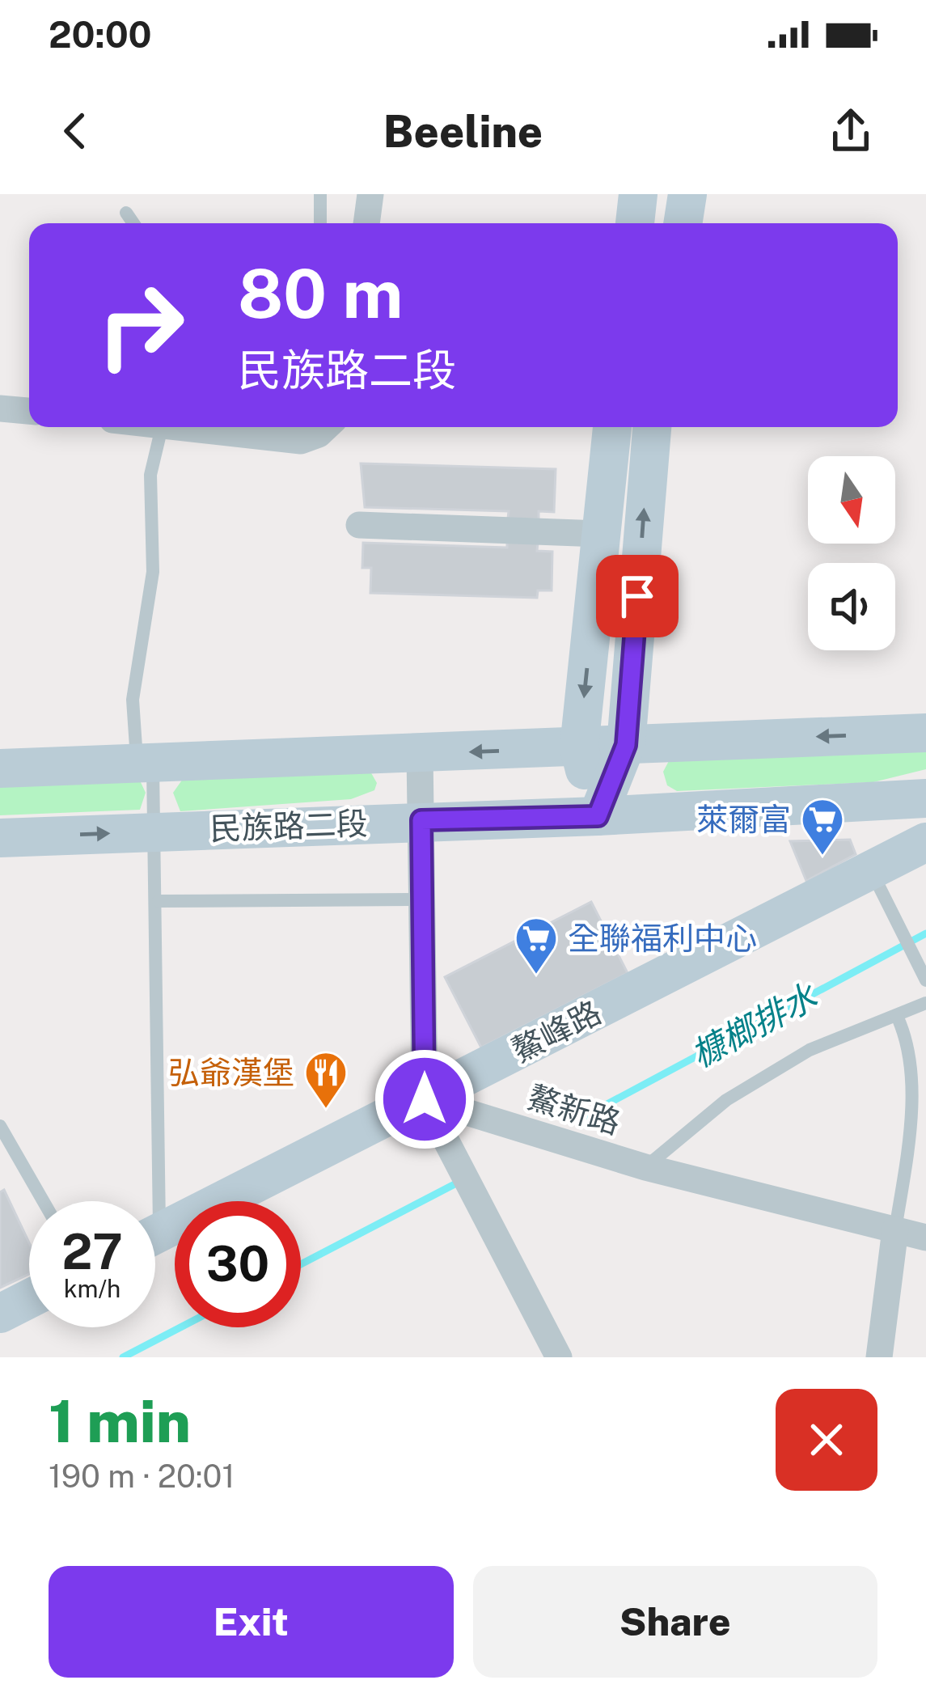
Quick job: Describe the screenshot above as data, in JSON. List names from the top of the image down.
{
  "streets": {
    "street": ["民族路二段", "鰲峰路", "鰲新路"]
  },
  "crossings": [
    ["鰲峰路", "鰲新路"]
  ],
  "water": ["槺榔排水"],
  "places": {
    "supermarket": ["萊爾富", "全聯福利中心"],
    "restaurant": ["弘爺漢堡"]
  },
  "north": "bottom",
  "page": {
    "status": "20:00",
    "header": "Beeline",
    "turn": ["80 m", "民族路二段"],
    "speed": "27 km/h",
    "limit": "30",
    "heading": ["1 min", "190 m · 20:01"],
    "buttons": ["Exit", "Share"]
  }
}
